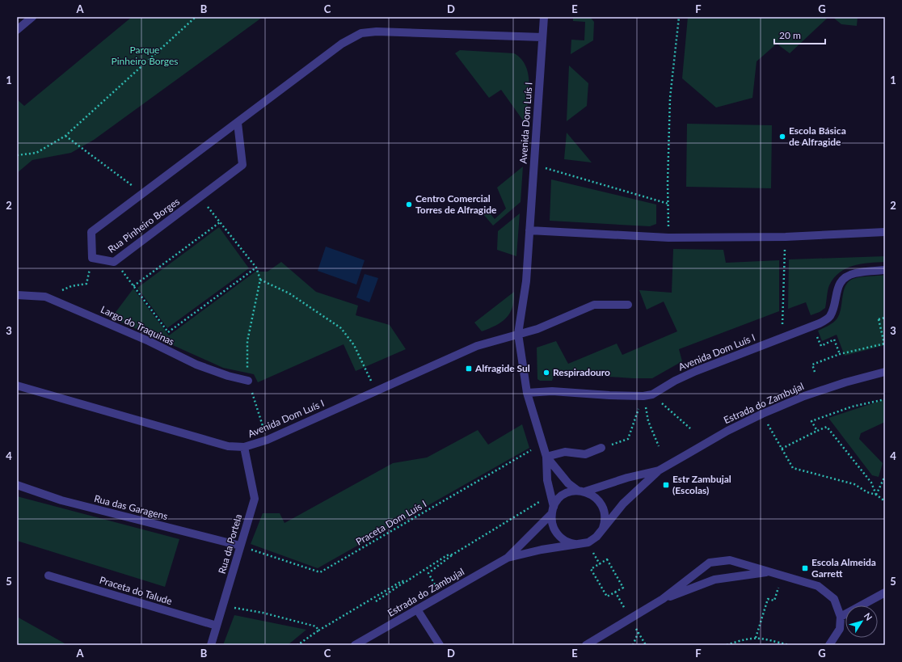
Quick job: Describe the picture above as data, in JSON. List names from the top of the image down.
{
  "streets": {
    "street": [
      "Avenida Dom Luís I",
      "Rua Pinheiro Borges",
      "Largo do Traquinas",
      "Estrada do Zambujal",
      "Rua das Garagens",
      "Rua da Portela",
      "Praceta do Talude"
    ],
    "path": ["Praceta Dom Luís I"]
  },
  "crossings": [
    ["Avenida Dom Luís I", "Rua Pinheiro Borges"],
    ["Avenida Dom Luís I", "Estrada do Zambujal"],
    ["Avenida Dom Luís I", "Praceta Dom Luís I"],
    ["Avenida Dom Luís I", "Rua da Portela"],
    ["Rua das Garagens", "Praceta Dom Luís I"],
    ["Rua das Garagens", "Rua da Portela"],
    ["Praceta Dom Luís I", "Rua da Portela"],
    ["Rua da Portela", "Praceta do Talude"]
  ],
  "parks": ["Parque Pinheiro Borges"],
  "places": {
    "other": ["Escola Básica de Alfragide", "Centro Comercial Torres de Alfragide", "Respiradouro"],
    "transit": ["Alfragide Sul", "Estr Zambujal (Escolas)", "Escola Almeida Garrett"]
  },
  "scale_bar": "20 m",
  "north": "top right",
  "grid": {
    "columns": [
      "A",
      "B",
      "C",
      "D",
      "E",
      "F",
      "G"
    ],
    "rows": [
      "1",
      "2",
      "3",
      "4",
      "5"
    ]
  }
}
